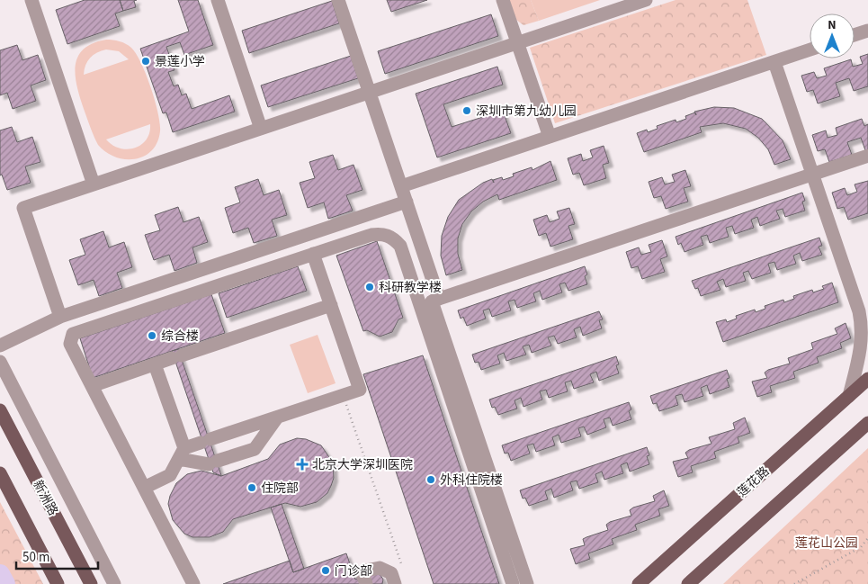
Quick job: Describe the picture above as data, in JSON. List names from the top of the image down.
{
  "streets": {
    "main road": ["莲花路", "新洲路"]
  },
  "parks": ["莲花山公园"],
  "places": {
    "other": [
      "景莲小学",
      "深圳市第九幼儿园",
      "科研教学楼",
      "综合楼",
      "外科住院楼",
      "住院部",
      "门诊部"
    ],
    "health": ["北京大学深圳医院"]
  },
  "scale_bar": "50 m",
  "north": "top"
}
